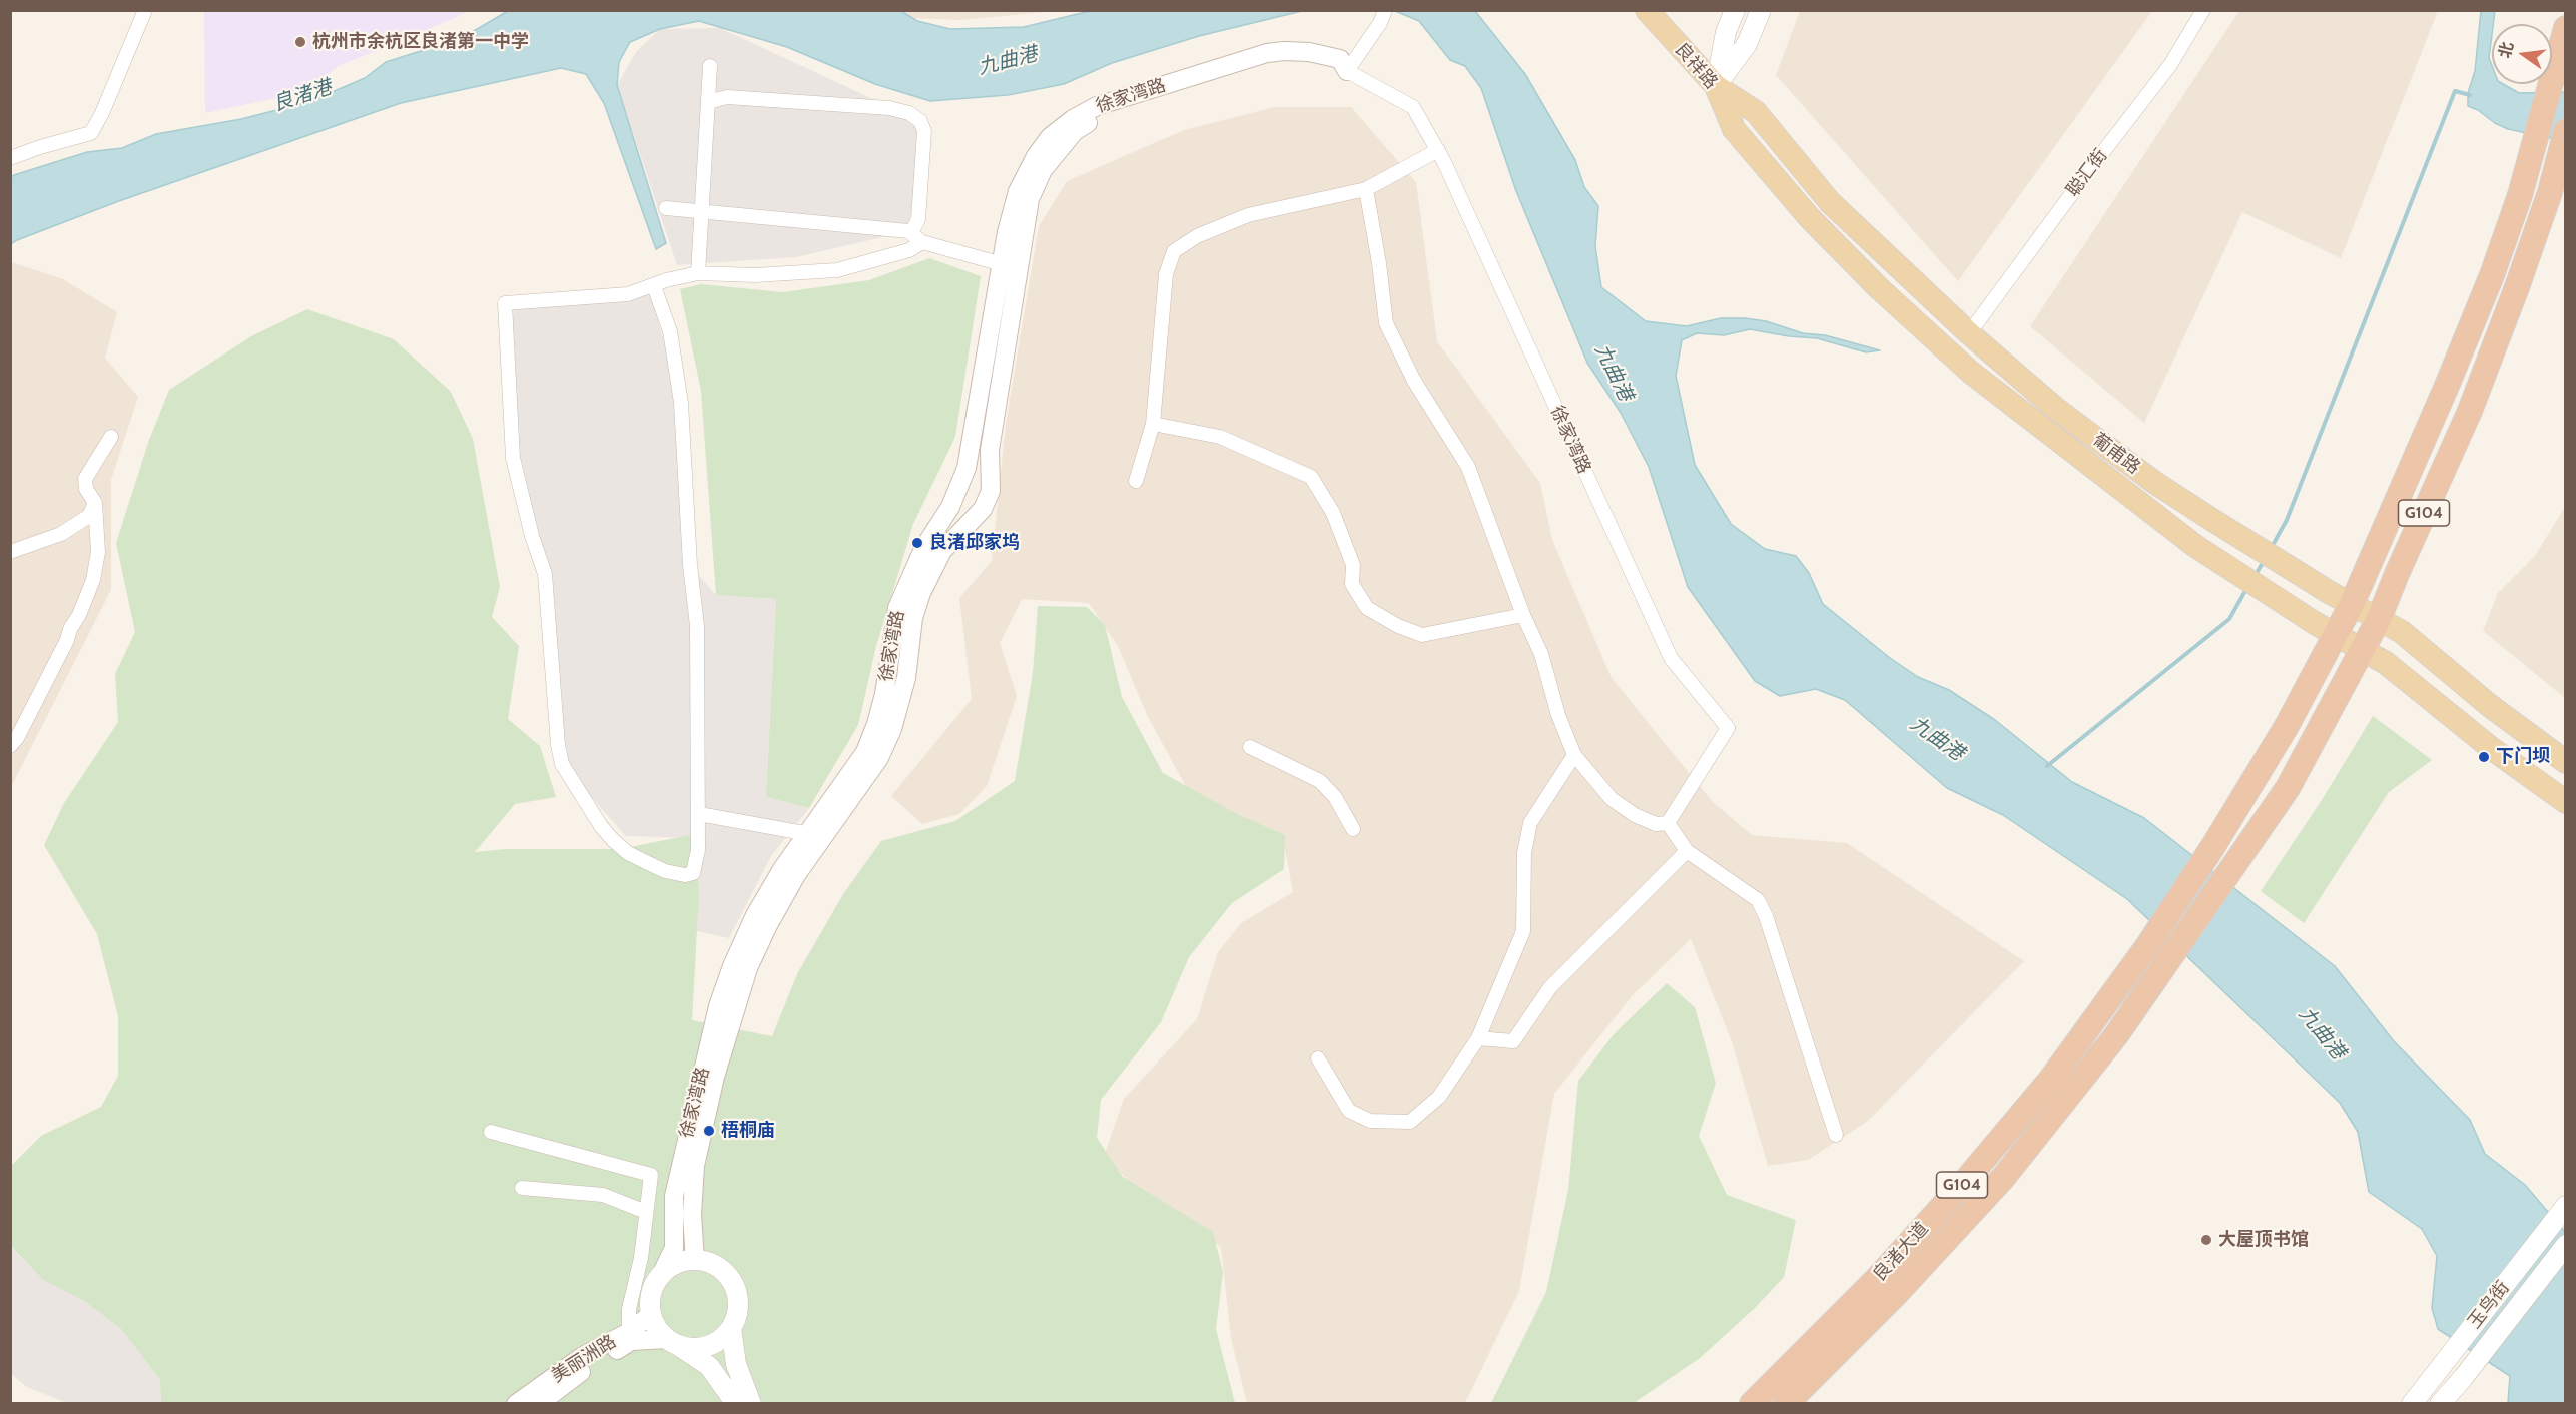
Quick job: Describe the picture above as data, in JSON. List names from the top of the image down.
{
  "streets": {
    "highway": ["G104", "良渚大道"],
    "main road": ["良祥路", "葡甫路", "玉鸟街"],
    "street": ["徐家湾路", "聪汇街", "美丽洲路"]
  },
  "crossings": [
    ["良祥路", "葡甫路"],
    ["徐家湾路", "美丽洲路"],
    ["聪汇街", "葡甫路"],
    ["葡甫路", "G104"],
    ["葡甫路", "良渚大道"],
    ["G104", "良渚大道"]
  ],
  "water": ["九曲港", "良渚港"],
  "places": [
    "杭州市余杭区良渚第一中学",
    "良渚邱家坞",
    "下门坝",
    "梧桐庙",
    "大屋顶书馆"
  ],
  "north": "left"
}
